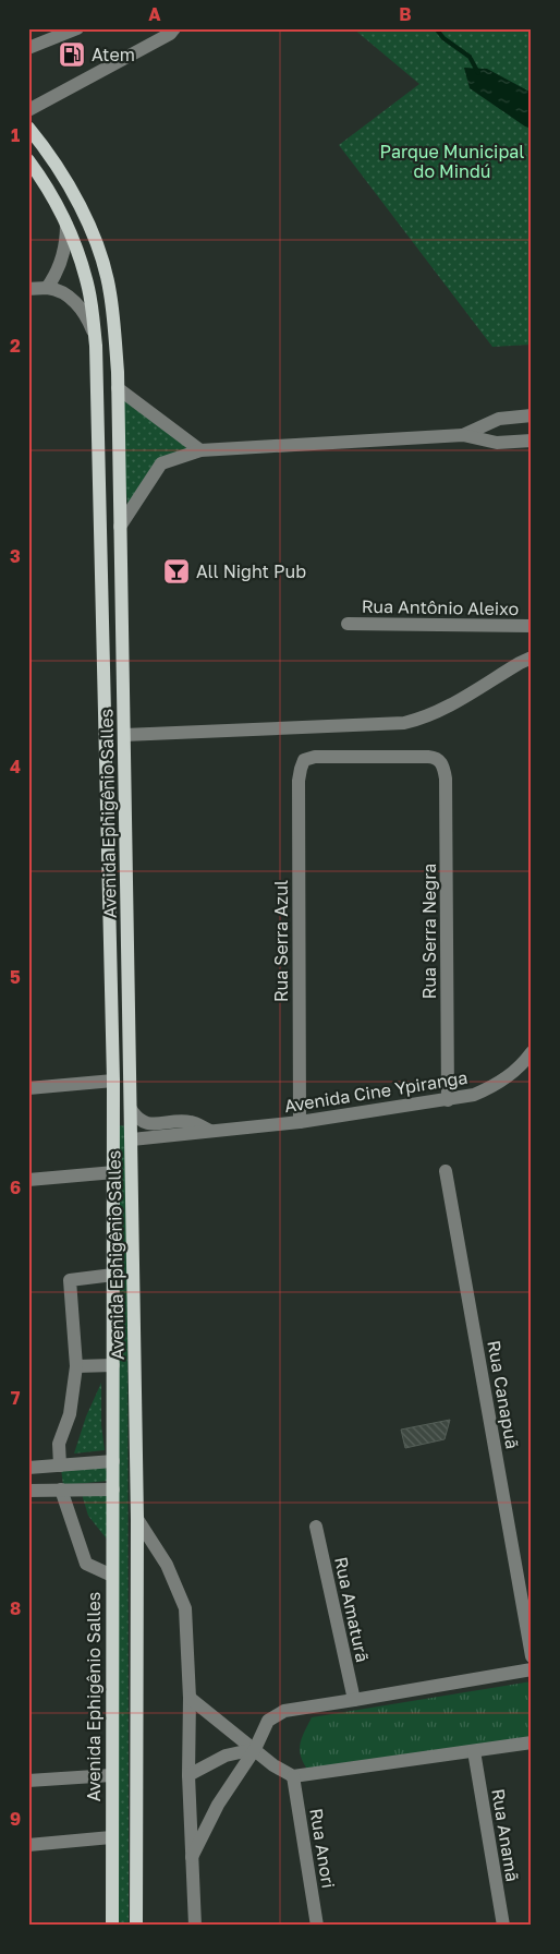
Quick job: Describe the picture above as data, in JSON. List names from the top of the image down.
{
  "streets": {
    "main road": ["Avenida Ephigênio Salles"],
    "street": [
      "Rua Antônio Aleixo",
      "Rua Serra Negra",
      "Rua Serra Azul",
      "Avenida Cine Ypiranga",
      "Rua Canapuã",
      "Rua Amaturã",
      "Rua Anamã",
      "Rua Anori"
    ]
  },
  "crossings": [
    ["Avenida Ephigênio Salles", "Avenida Cine Ypiranga"],
    ["Rua Serra Negra", "Rua Serra Azul"],
    ["Rua Serra Negra", "Avenida Cine Ypiranga"],
    ["Rua Serra Azul", "Avenida Cine Ypiranga"]
  ],
  "parks": ["Parque Municipal do Mindú"],
  "places": {
    "fuel station": ["Atem"],
    "bar": ["All Night Pub"]
  },
  "grid": {
    "columns": ["A", "B"],
    "rows": [
      "1",
      "2",
      "3",
      "4",
      "5",
      "6",
      "7",
      "8",
      "9"
    ]
  }
}
